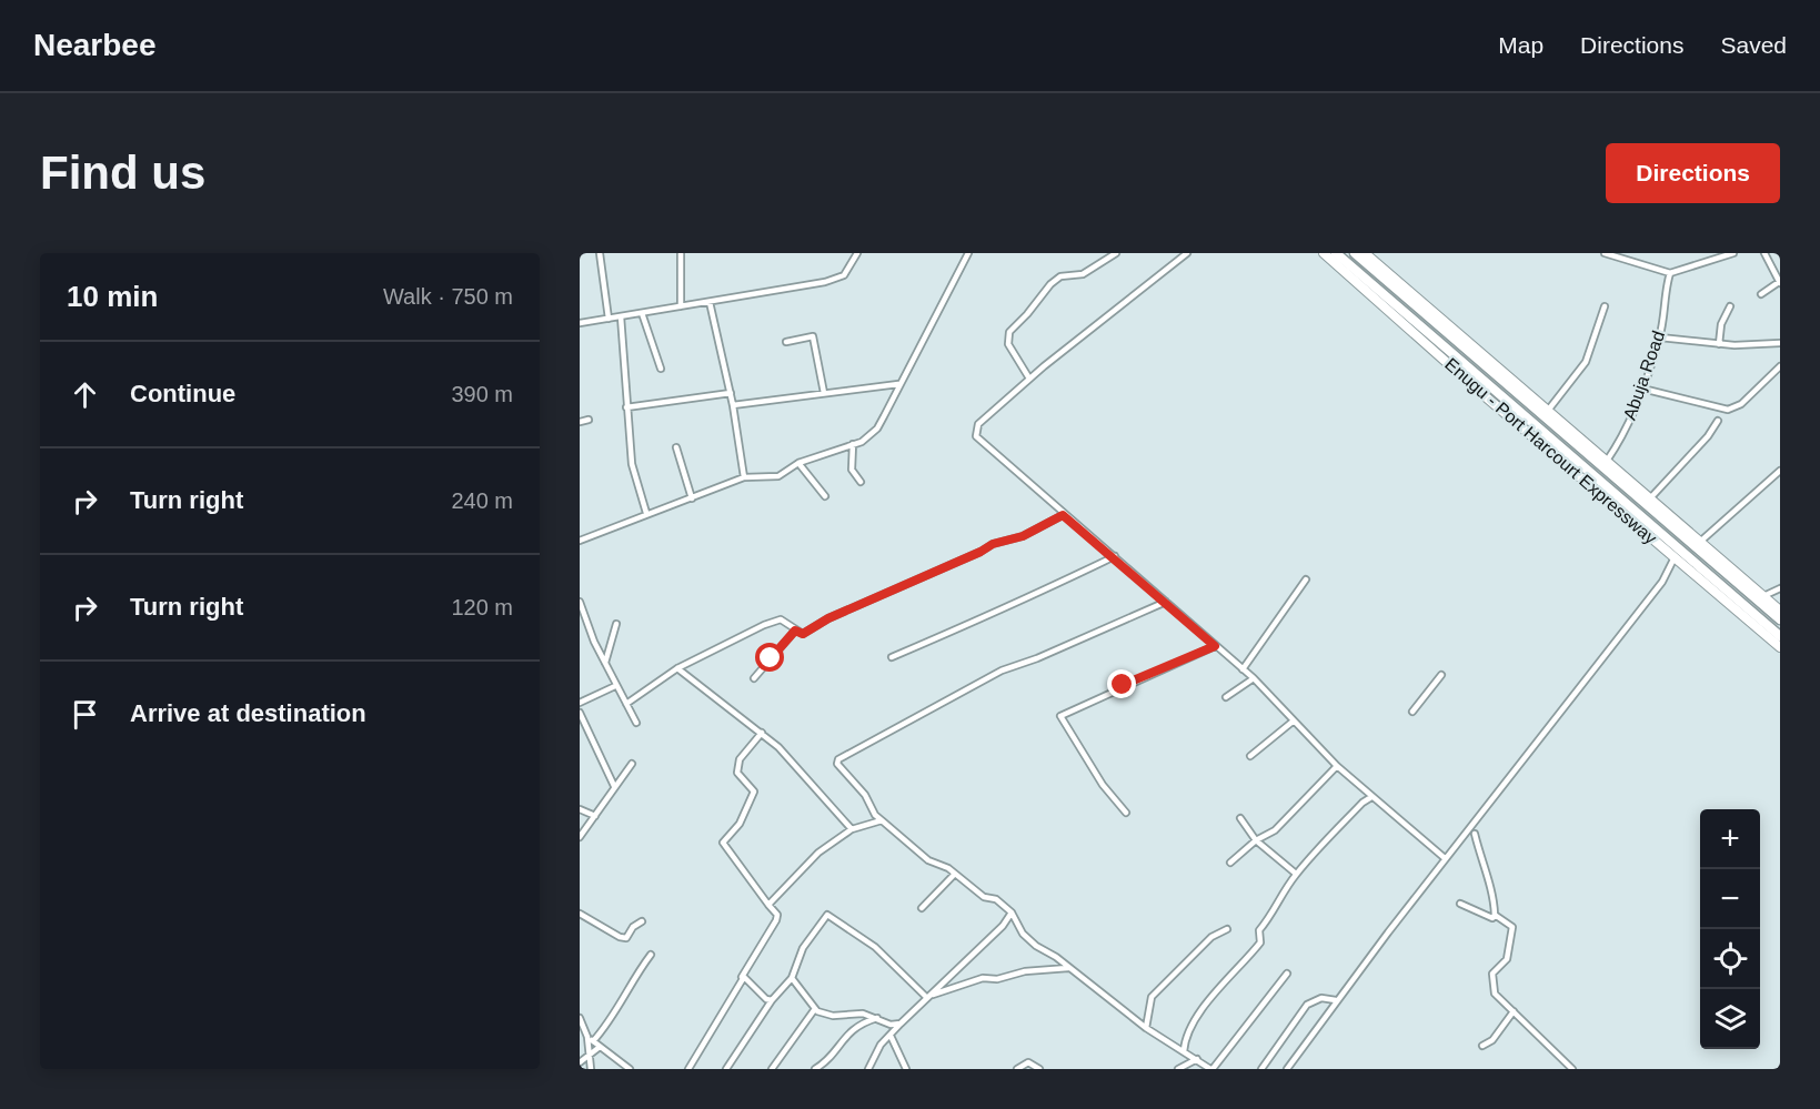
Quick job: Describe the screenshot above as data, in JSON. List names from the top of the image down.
{
  "streets": {
    "highway": ["Enugu - Port Harcourt Expressway"],
    "street": ["Abuja Road"]
  },
  "crossings": [
    ["Abuja Road", "Enugu - Port Harcourt Expressway"]
  ],
  "page": {
    "header": "Nearbee",
    "nav": ["Map", "Directions", "Saved"],
    "buttons": "Directions",
    "title": "Find us",
    "heading": ["10 min", "Walk · 750 m"],
    "list": [
      ["Continue", "390 m"],
      ["Turn right", "240 m"],
      ["Turn right", "120 m"],
      "Arrive at destination"
    ],
    "map_buttons": ["+", "−"]
  }
}
